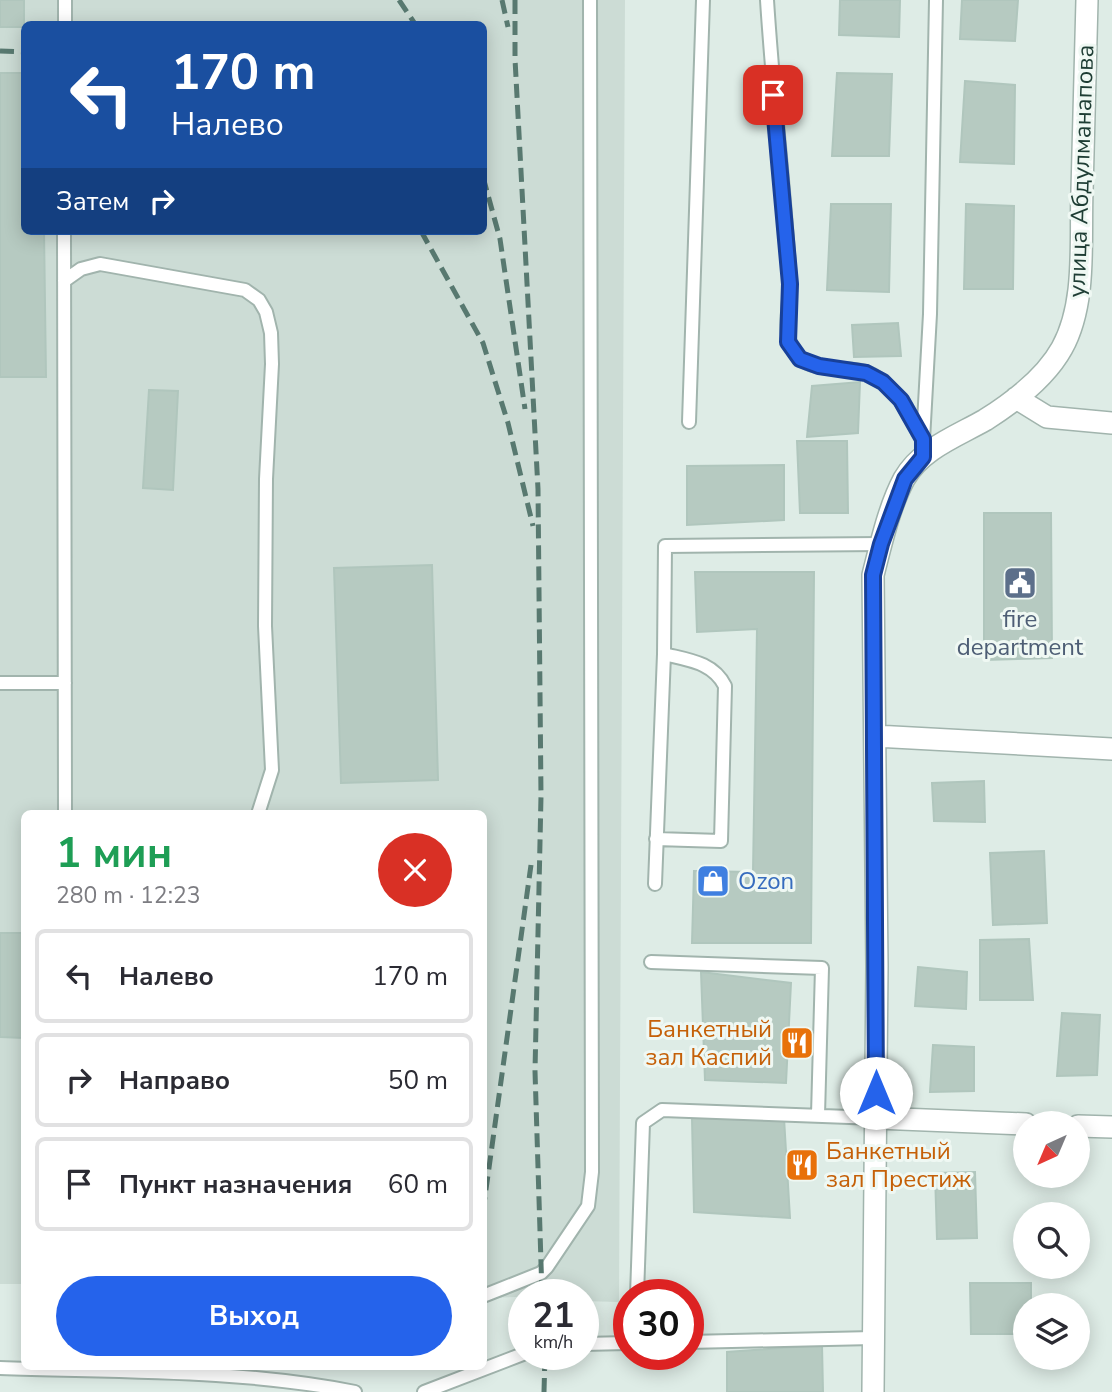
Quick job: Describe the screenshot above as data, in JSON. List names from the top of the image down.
{
  "streets": {
    "street": ["улица Абдулманапова"]
  },
  "places": {
    "public building": ["fire department"],
    "shop": ["Ozon"],
    "restaurant": ["Банкетный зал Каспий", "Банкетный зал Престиж"]
  },
  "north": "bottom left",
  "page": {
    "turn": ["170 m", "Налево"],
    "then": "Затем",
    "heading": ["1 мин", "280 m · 12:23"],
    "list": [
      {
        "name": "Налево",
        "value": "170 m"
      },
      {
        "name": "Направо",
        "value": "50 m"
      },
      {
        "name": "Пункт назначения",
        "value": "60 m"
      }
    ],
    "buttons": "Выход",
    "speed": "21 km/h",
    "limit": "30"
  }
}
